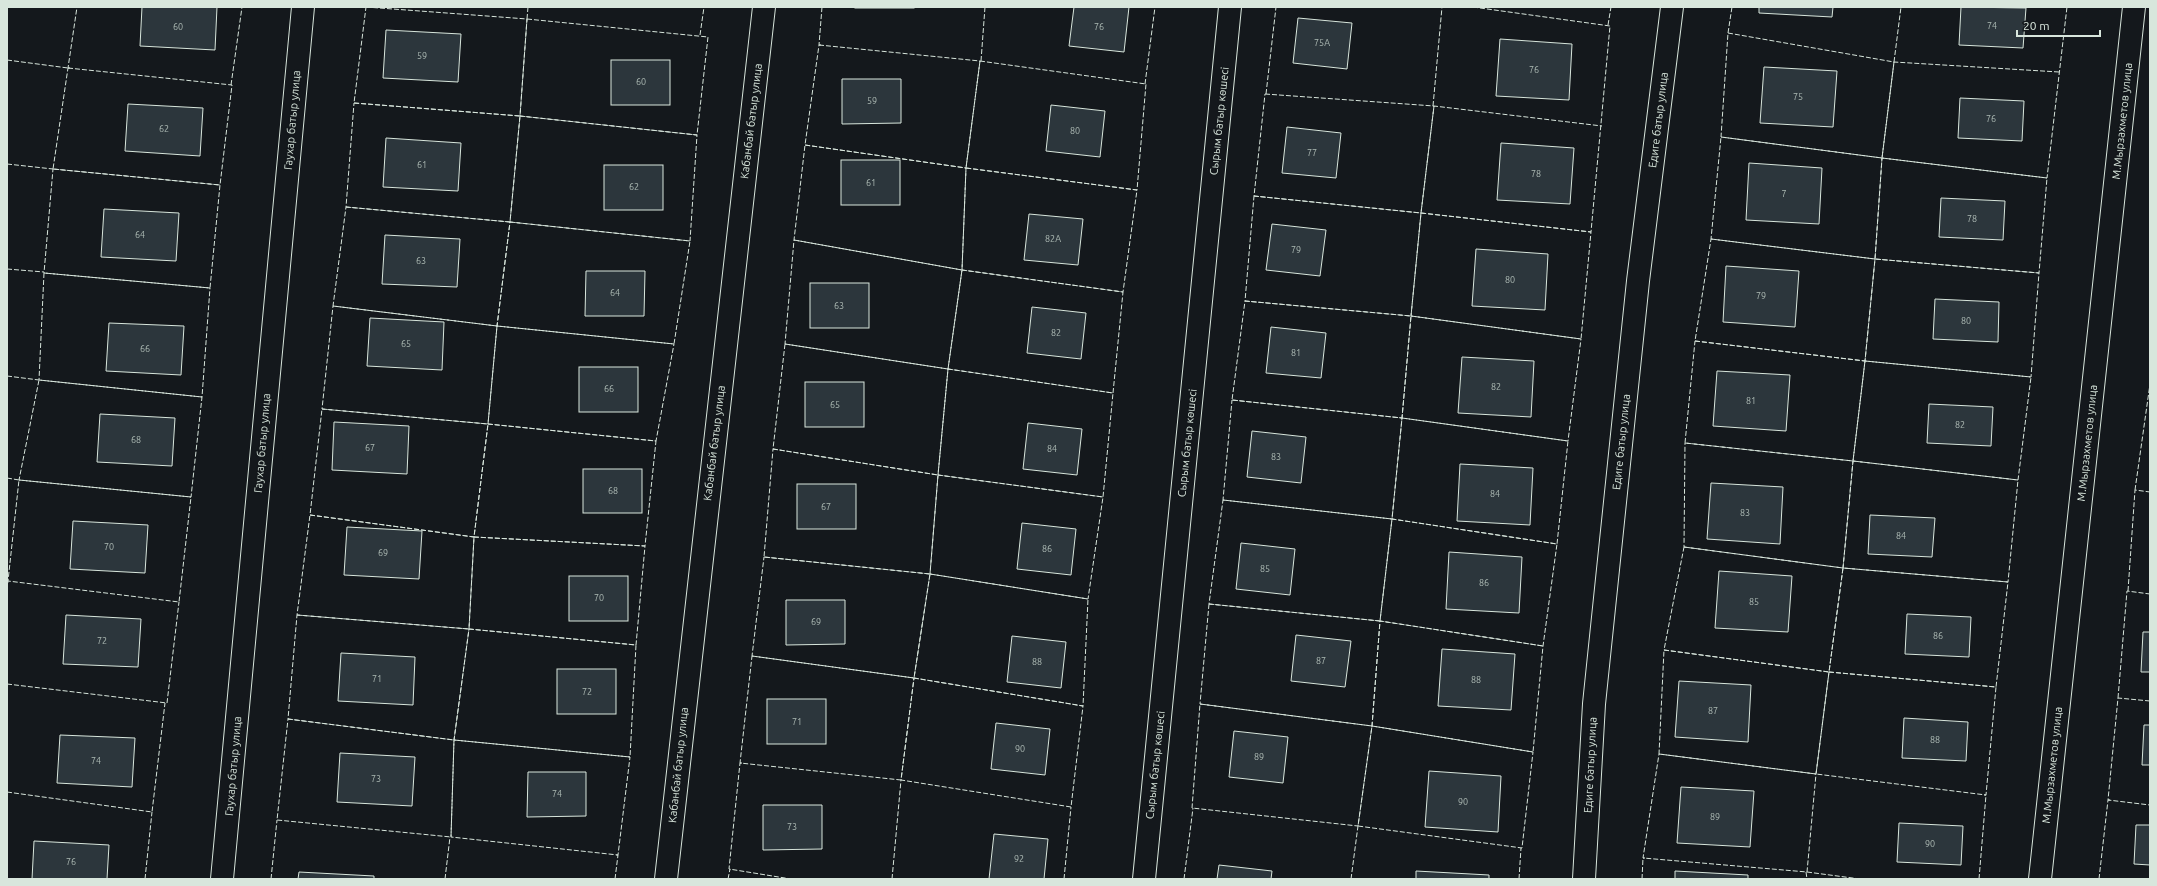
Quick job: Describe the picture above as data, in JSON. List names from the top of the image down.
{
  "streets": {
    "street": [
      "Гаухар батыр улица",
      "Едиге батыр улица",
      "Кабанбай батыр улица",
      "Сырым батыр көшесі",
      "М.Мырзахметов улица"
    ]
  },
  "house_numbers": [
    "74",
    "60",
    "76",
    "75А",
    "59",
    "76",
    "60",
    "75",
    "59",
    "76",
    "62",
    "80",
    "77",
    "61",
    "78",
    "61",
    "62",
    "7",
    "78",
    "64",
    "82А",
    "79",
    "63",
    "80",
    "64",
    "79",
    "63",
    "80",
    "82",
    "65",
    "66",
    "81",
    "82",
    "66",
    "81",
    "65",
    "82",
    "68",
    "67",
    "84",
    "83",
    "68",
    "84",
    "67",
    "83",
    "84",
    "70",
    "86",
    "69",
    "85",
    "86",
    "70",
    "85",
    "69",
    "86",
    "72",
    "87",
    "88",
    "71",
    "88",
    "72",
    "87",
    "71",
    "88",
    "90",
    "89",
    "74",
    "73",
    "74",
    "90",
    "89",
    "73",
    "90",
    "92",
    "76"
  ],
  "scale_bar": "20 m"
}
